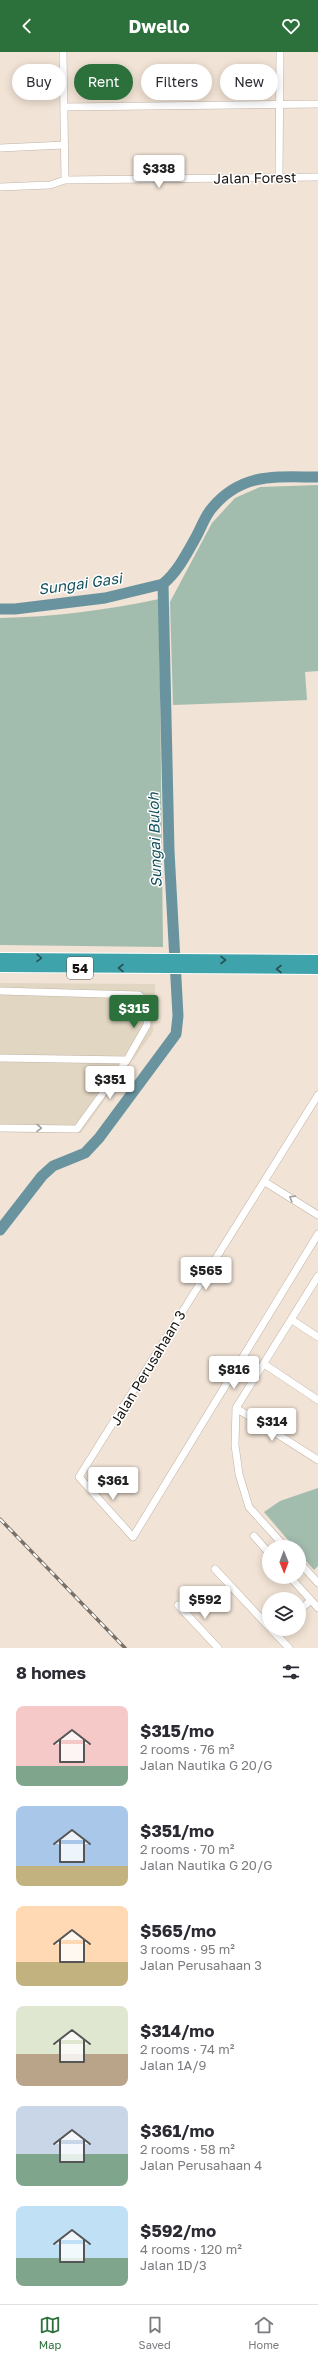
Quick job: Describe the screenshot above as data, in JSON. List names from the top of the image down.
{
  "streets": {
    "highway": ["54"],
    "street": ["Jalan Forest", "Jalan Perusahaan 3"]
  },
  "water": ["Sungai Gasi", "Sungai Buloh"],
  "north": "bottom",
  "page": {
    "header": "Dwello",
    "chip": [
      "Buy",
      "Rent",
      "Filters",
      "New"
    ],
    "price": [
      "$338",
      "$315",
      "$351",
      "$565",
      "$816",
      "$314",
      "$361",
      "$592"
    ],
    "heading": "8 homes",
    "list": [
      {
        "name": "$315/mo",
        "note": "2 rooms · 76 m² · Jalan Nautika G 20/G"
      },
      {
        "name": "$351/mo",
        "note": "2 rooms · 70 m² · Jalan Nautika G 20/G"
      },
      {
        "name": "$565/mo",
        "note": "3 rooms · 95 m² · Jalan Perusahaan 3"
      },
      {
        "name": "$314/mo",
        "note": "2 rooms · 74 m² · Jalan 1A/9"
      },
      {
        "name": "$361/mo",
        "note": "2 rooms · 58 m² · Jalan Perusahaan 4"
      },
      {
        "name": "$592/mo",
        "note": "4 rooms · 120 m² · Jalan 1D/3"
      }
    ],
    "tabs": ["Map", "Saved", "Home"]
  }
}
